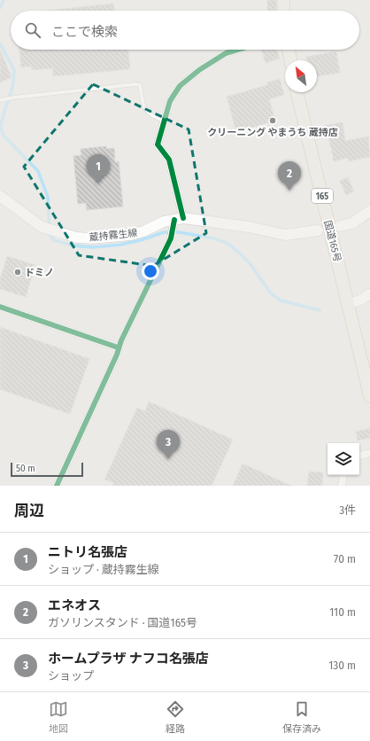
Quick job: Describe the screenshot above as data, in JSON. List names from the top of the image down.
{
  "streets": {
    "highway": ["165", "国道165号"],
    "main road": ["蔵持霧生線"]
  },
  "places": ["クリーニング やまうち 蔵持店", "ドミノ"],
  "scale_bar": "50 m",
  "north": "top left",
  "page": {
    "search": "ここで検索",
    "pins": ["1", "2", "3"],
    "scale": "50 m",
    "heading": ["周辺", "3件"],
    "list": [
      {
        "mark": "1",
        "name": "ニトリ名張店",
        "note": "ショップ · 蔵持霧生線",
        "value": "70 m"
      },
      {
        "mark": "2",
        "name": "エネオス",
        "note": "ガソリンスタンド · 国道165号",
        "value": "110 m"
      },
      {
        "mark": "3",
        "name": "ホームプラザ ナフコ名張店",
        "note": "ショップ",
        "value": "130 m"
      }
    ],
    "nav": ["地図", "経路", "保存済み"]
  }
}
